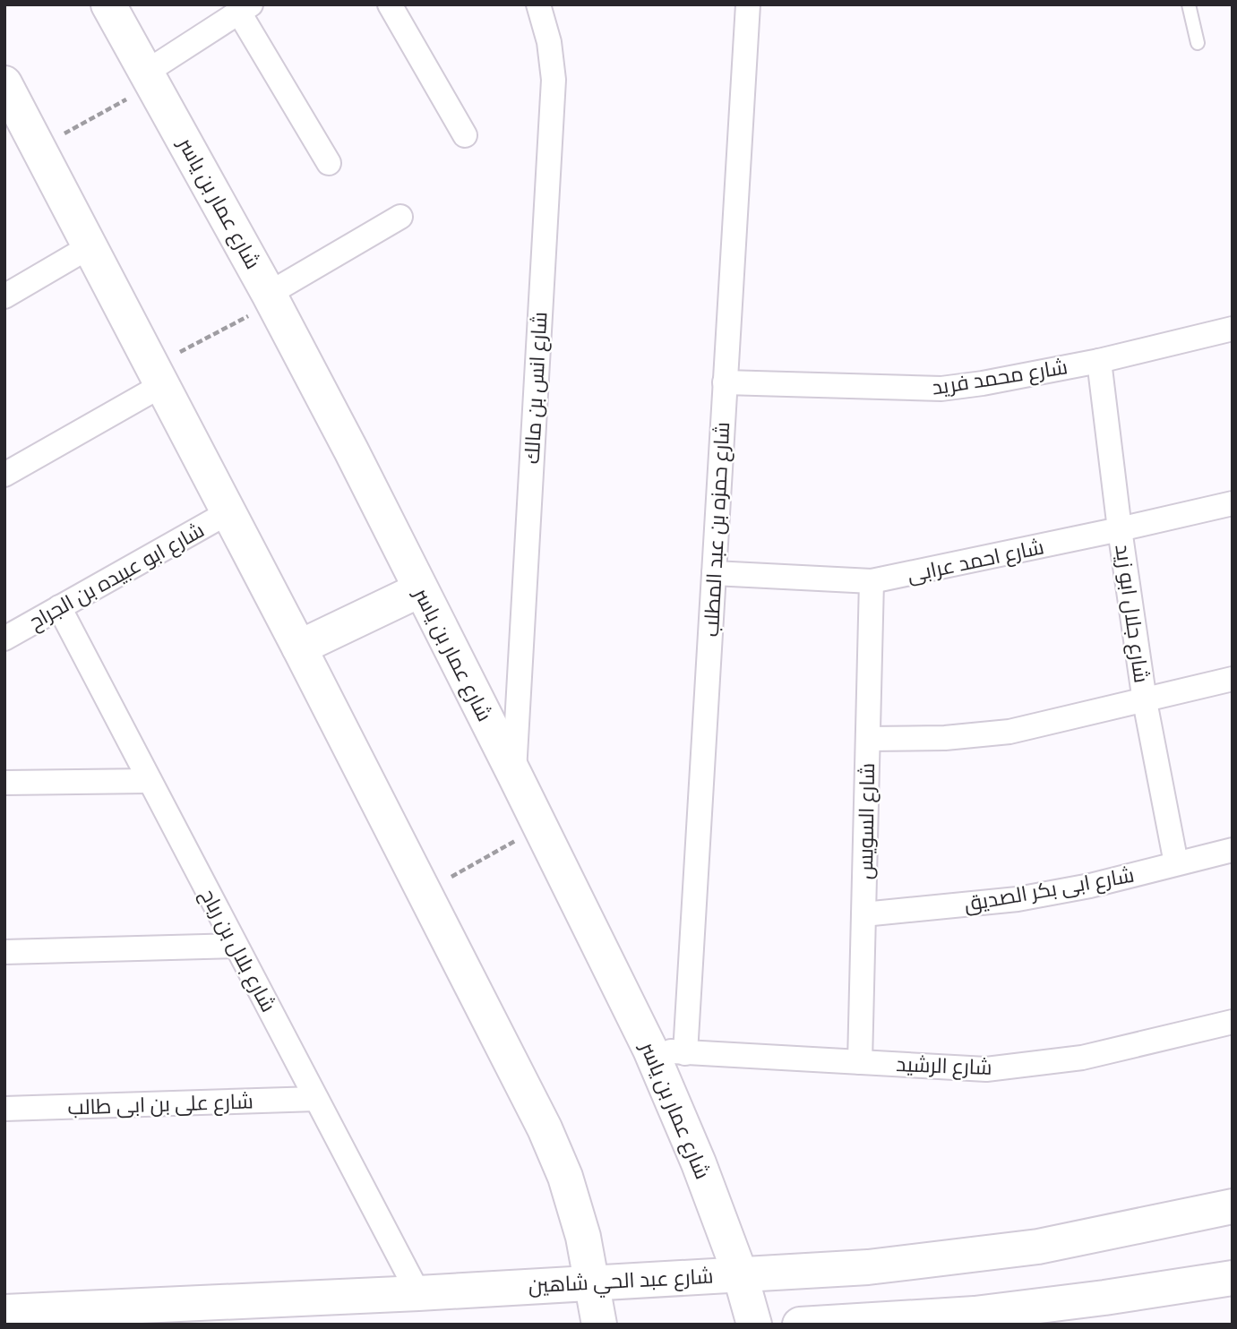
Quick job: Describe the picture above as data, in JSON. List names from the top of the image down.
{
  "streets": {
    "street": [
      "شارع عمار بن ياسر",
      "شارع محمد فريد",
      "شارع انس بن مالك",
      "شارع حمزه بن عبد المطلب",
      "شارع احمد عرابى",
      "شارع ابو عبيده بن الجراح",
      "شارع جلال ابو زيد",
      "شارع السويس",
      "شارع ابى بكر الصديق",
      "شارع بلال بن رباح",
      "شارع الرشيد",
      "شارع على بن ابى طالب",
      "شارع عبد الحي شاهين"
    ]
  },
  "crossings": [
    ["شارع عمار بن ياسر", "شارع انس بن مالك"],
    ["شارع عمار بن ياسر", "شارع الرشيد"],
    ["شارع عمار بن ياسر", "شارع عبد الحي شاهين"],
    ["شارع محمد فريد", "شارع حمزه بن عبد المطلب"],
    ["شارع محمد فريد", "شارع جلال ابو زيد"],
    ["شارع حمزه بن عبد المطلب", "شارع احمد عرابى"],
    ["شارع حمزه بن عبد المطلب", "شارع الرشيد"],
    ["شارع احمد عرابى", "شارع جلال ابو زيد"],
    ["شارع احمد عرابى", "شارع السويس"],
    ["شارع ابو عبيده بن الجراح", "شارع بلال بن رباح"],
    ["شارع جلال ابو زيد", "شارع ابى بكر الصديق"],
    ["شارع السويس", "شارع ابى بكر الصديق"],
    ["شارع السويس", "شارع الرشيد"],
    ["شارع بلال بن رباح", "شارع على بن ابى طالب"],
    ["شارع بلال بن رباح", "شارع عبد الحي شاهين"]
  ]
}
